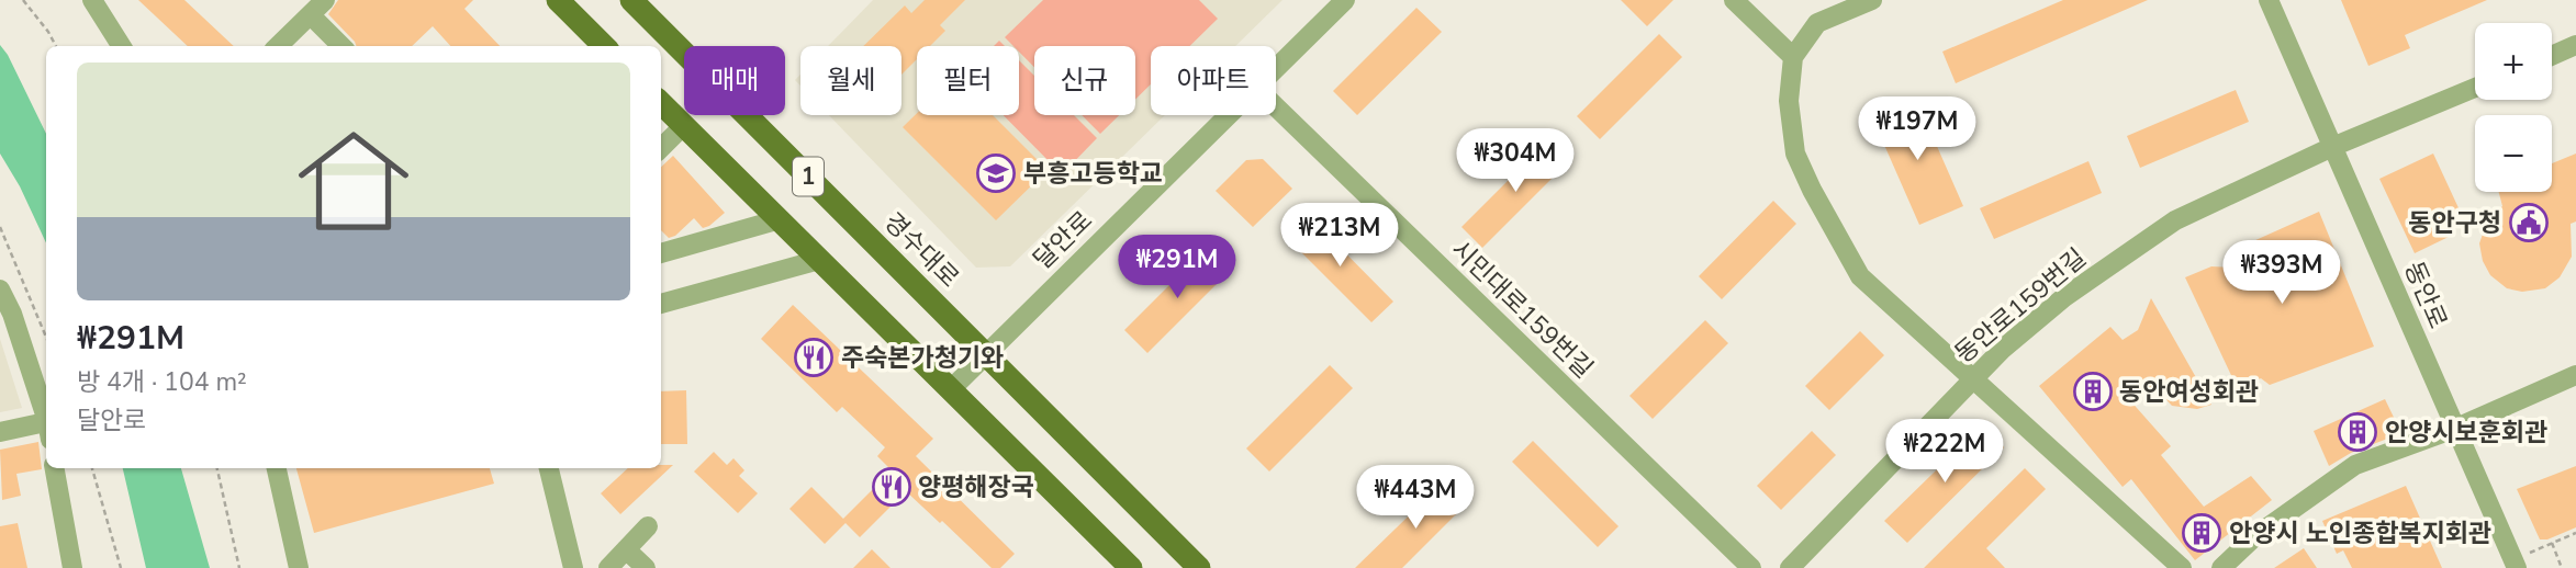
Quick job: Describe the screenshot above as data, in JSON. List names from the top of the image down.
{
  "streets": {
    "main road": ["1", "경수대로"],
    "street": [
      "달안로",
      "동안로",
      "동안로159번길",
      "시민대로159번길"
    ]
  },
  "crossings": [
    ["1", "달안로"],
    ["달안로", "경수대로"],
    ["동안로", "동안로159번길"]
  ],
  "places": {
    "school or university": ["부흥고등학교"],
    "public building": ["동안구청"],
    "restaurant": ["주숙본가청기와", "양평해장국"],
    "building": ["동안여성회관", "안양시보훈회관", "안양시 노인종합복지회관"]
  },
  "page": {
    "map_buttons": ["+", "−"],
    "chip": [
      "매매",
      "월세",
      "필터",
      "신규",
      "아파트"
    ],
    "list": [
      {
        "name": "₩291M",
        "note": "방 4개 · 104 m² · 달안로"
      }
    ],
    "price": [
      "₩197M",
      "₩304M",
      "₩213M",
      "₩291M",
      "₩393M",
      "₩222M",
      "₩443M"
    ]
  }
}
